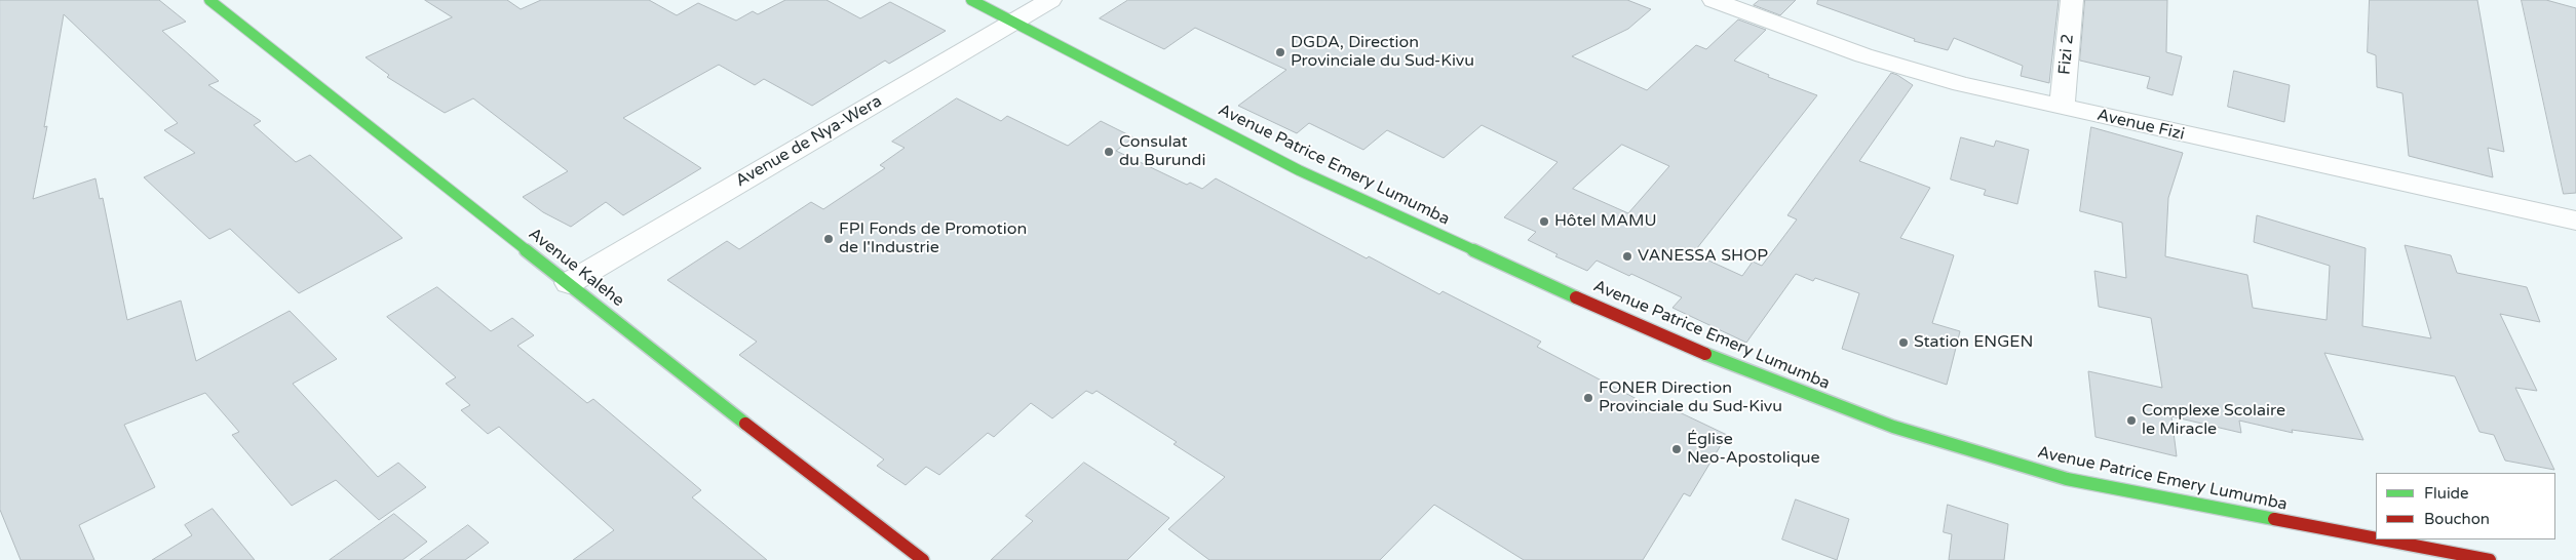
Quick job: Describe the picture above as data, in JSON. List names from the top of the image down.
{
  "streets": {
    "main road": ["Avenue Patrice Emery Lumumba", "Avenue Kalehe"],
    "street": ["Fizi 2", "Avenue Fizi", "Avenue de Nya-Wera"]
  },
  "crossings": [
    ["Fizi 2", "Avenue Fizi"],
    ["Avenue de Nya-Wera", "Avenue Patrice Emery Lumumba"],
    ["Avenue de Nya-Wera", "Avenue Kalehe"]
  ],
  "places": [
    "DGDA, Direction Provinciale du Sud-Kivu",
    "Consulat du Burundi",
    "Hôtel MAMU",
    "FPI Fonds de Promotion de l'Industrie",
    "VANESSA SHOP",
    "Station ENGEN",
    "FONER Direction Provinciale du Sud-Kivu",
    "Complexe Scolaire le Miracle",
    "Église Neo-Apostolique"
  ],
  "legend": ["Fluide", "Bouchon"]
}
